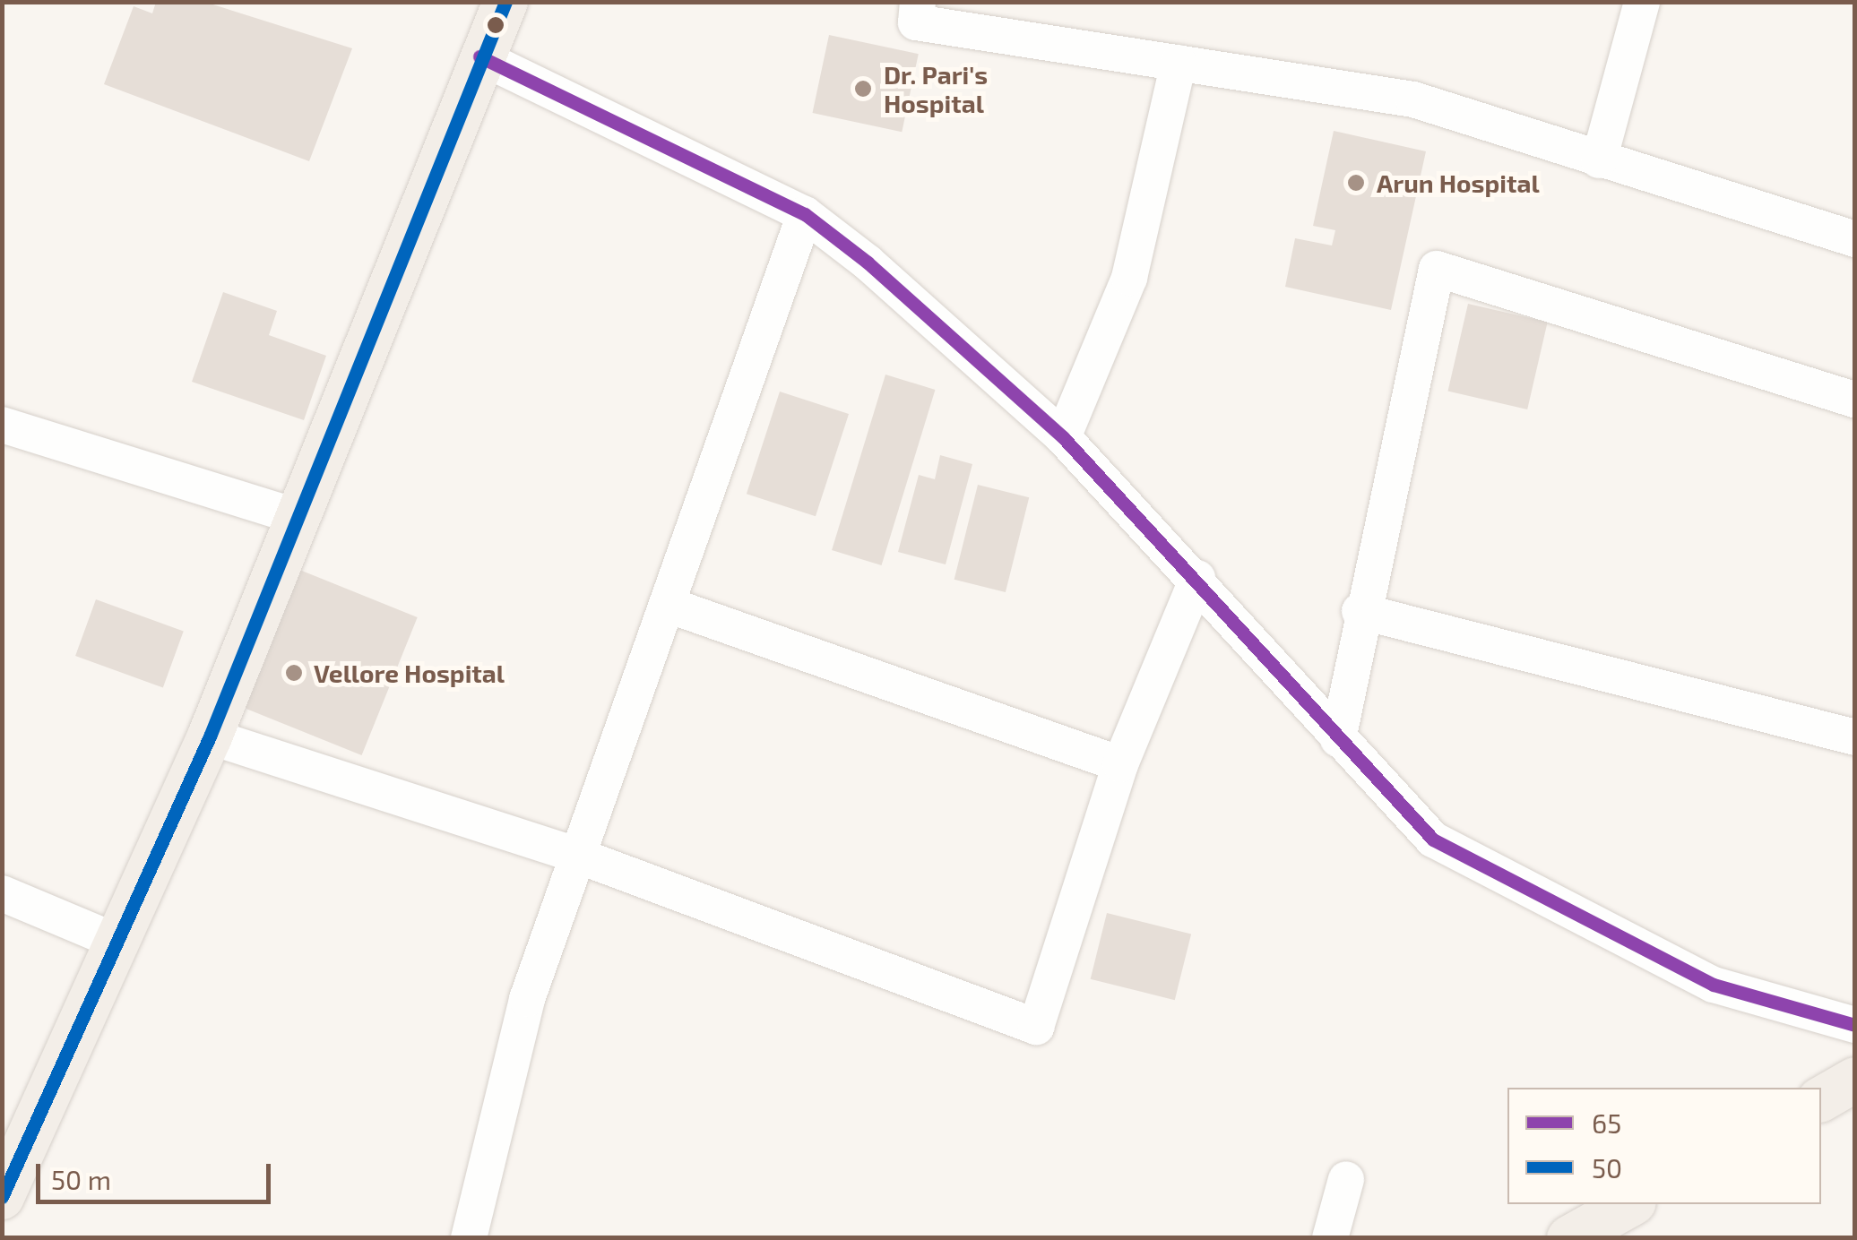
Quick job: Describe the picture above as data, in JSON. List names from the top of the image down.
{
  "places": ["Dr. Pari's Hospital", "Arun Hospital", "Vellore Hospital"],
  "lines": ["transit line 50", "transit line 65"],
  "legend": ["65", "50"],
  "scale_bar": "50 m"
}
